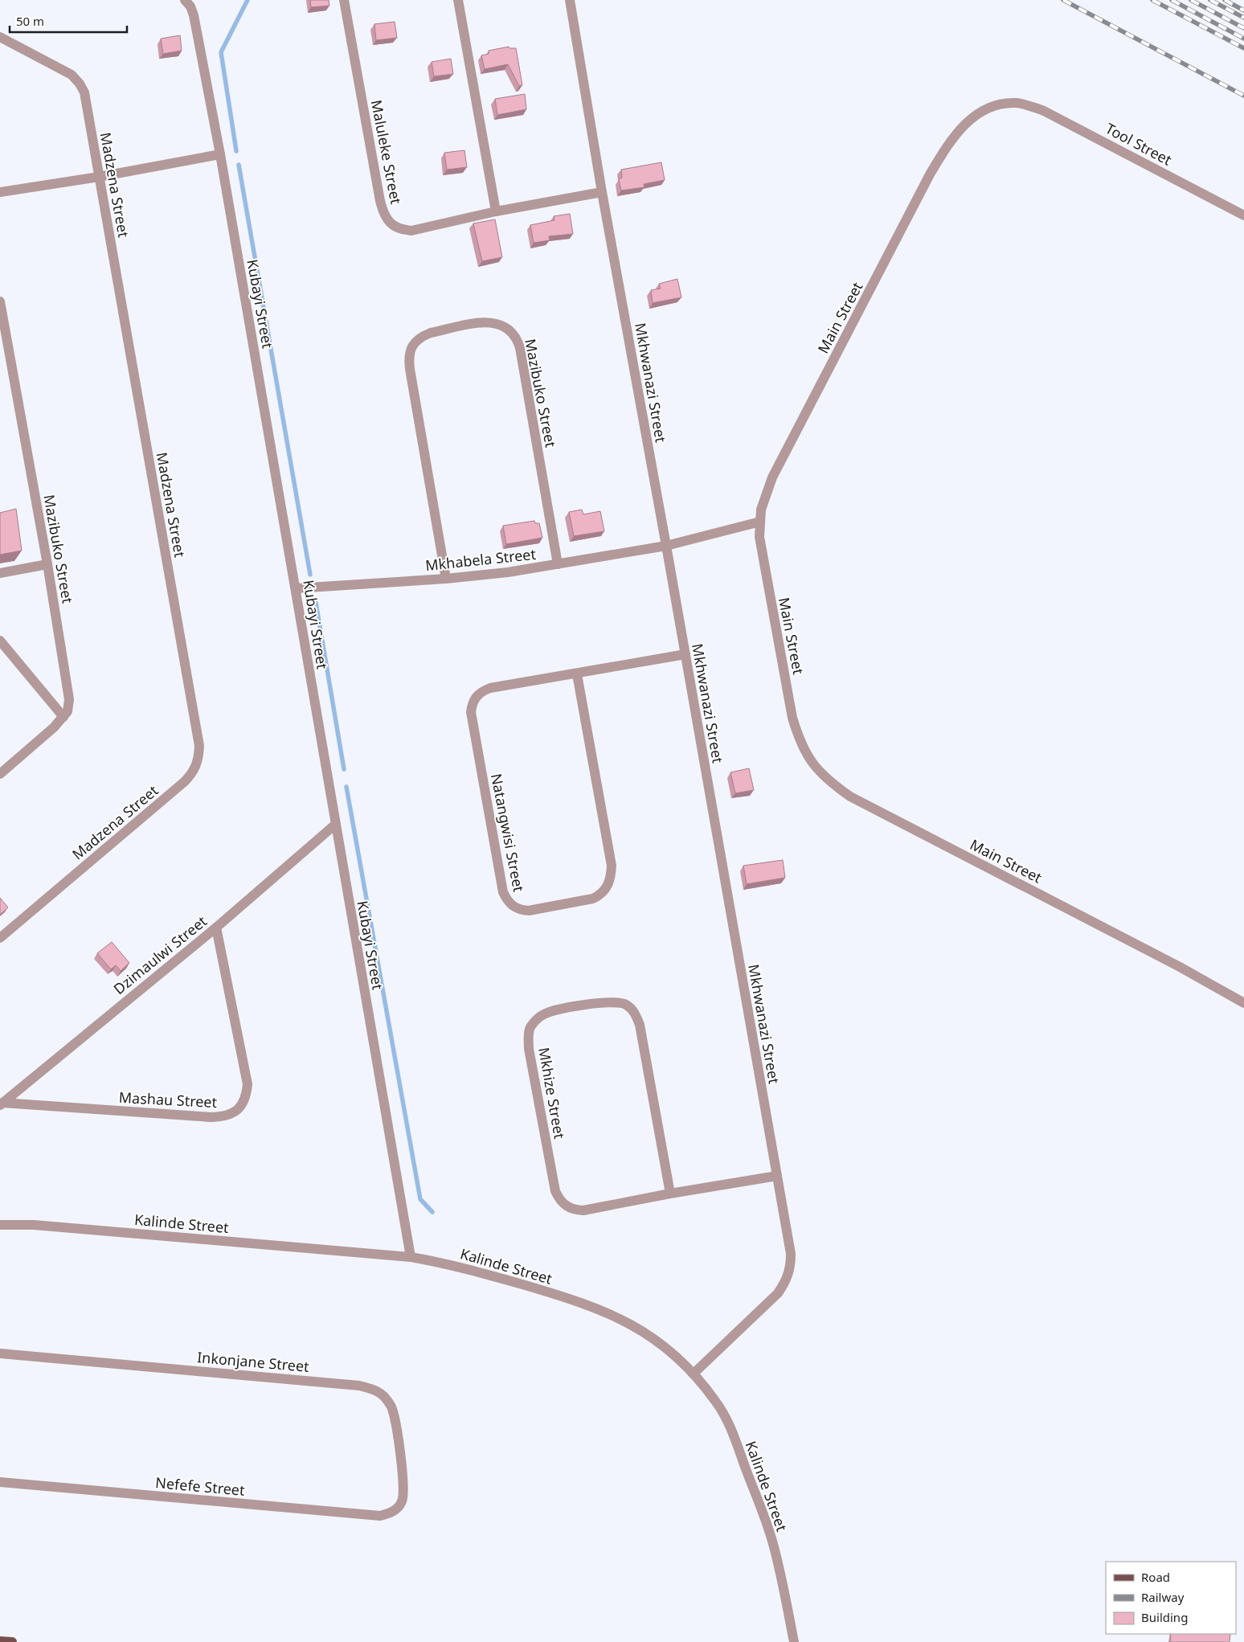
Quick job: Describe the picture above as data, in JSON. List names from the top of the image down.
{
  "streets": {
    "street": [
      "Tool Street",
      "Maluleke Street",
      "Madzena Street",
      "Kubayi Street",
      "Main Street",
      "Mkhwanazi Street",
      "Mazibuko Street",
      "Mkhabela Street",
      "Natangwisi Street",
      "Dzimaulwi Street",
      "Mkhize Street",
      "Mashau Street",
      "Kalinde Street",
      "Inkonjane Street",
      "Nefefe Street"
    ]
  },
  "crossings": [
    ["Tool Street", "Main Street"],
    ["Maluleke Street", "Mkhwanazi Street"],
    ["Kubayi Street", "Mkhabela Street"],
    ["Kubayi Street", "Dzimaulwi Street"],
    ["Kubayi Street", "Kalinde Street"],
    ["Main Street", "Mkhabela Street"],
    ["Mkhwanazi Street", "Mkhabela Street"],
    ["Mkhwanazi Street", "Natangwisi Street"],
    ["Mkhwanazi Street", "Mkhize Street"],
    ["Mkhwanazi Street", "Kalinde Street"],
    ["Mazibuko Street", "Mkhabela Street"],
    ["Dzimaulwi Street", "Mashau Street"],
    ["Inkonjane Street", "Nefefe Street"]
  ],
  "legend": ["Road", "Railway", "Building"],
  "scale_bar": "50 m"
}
